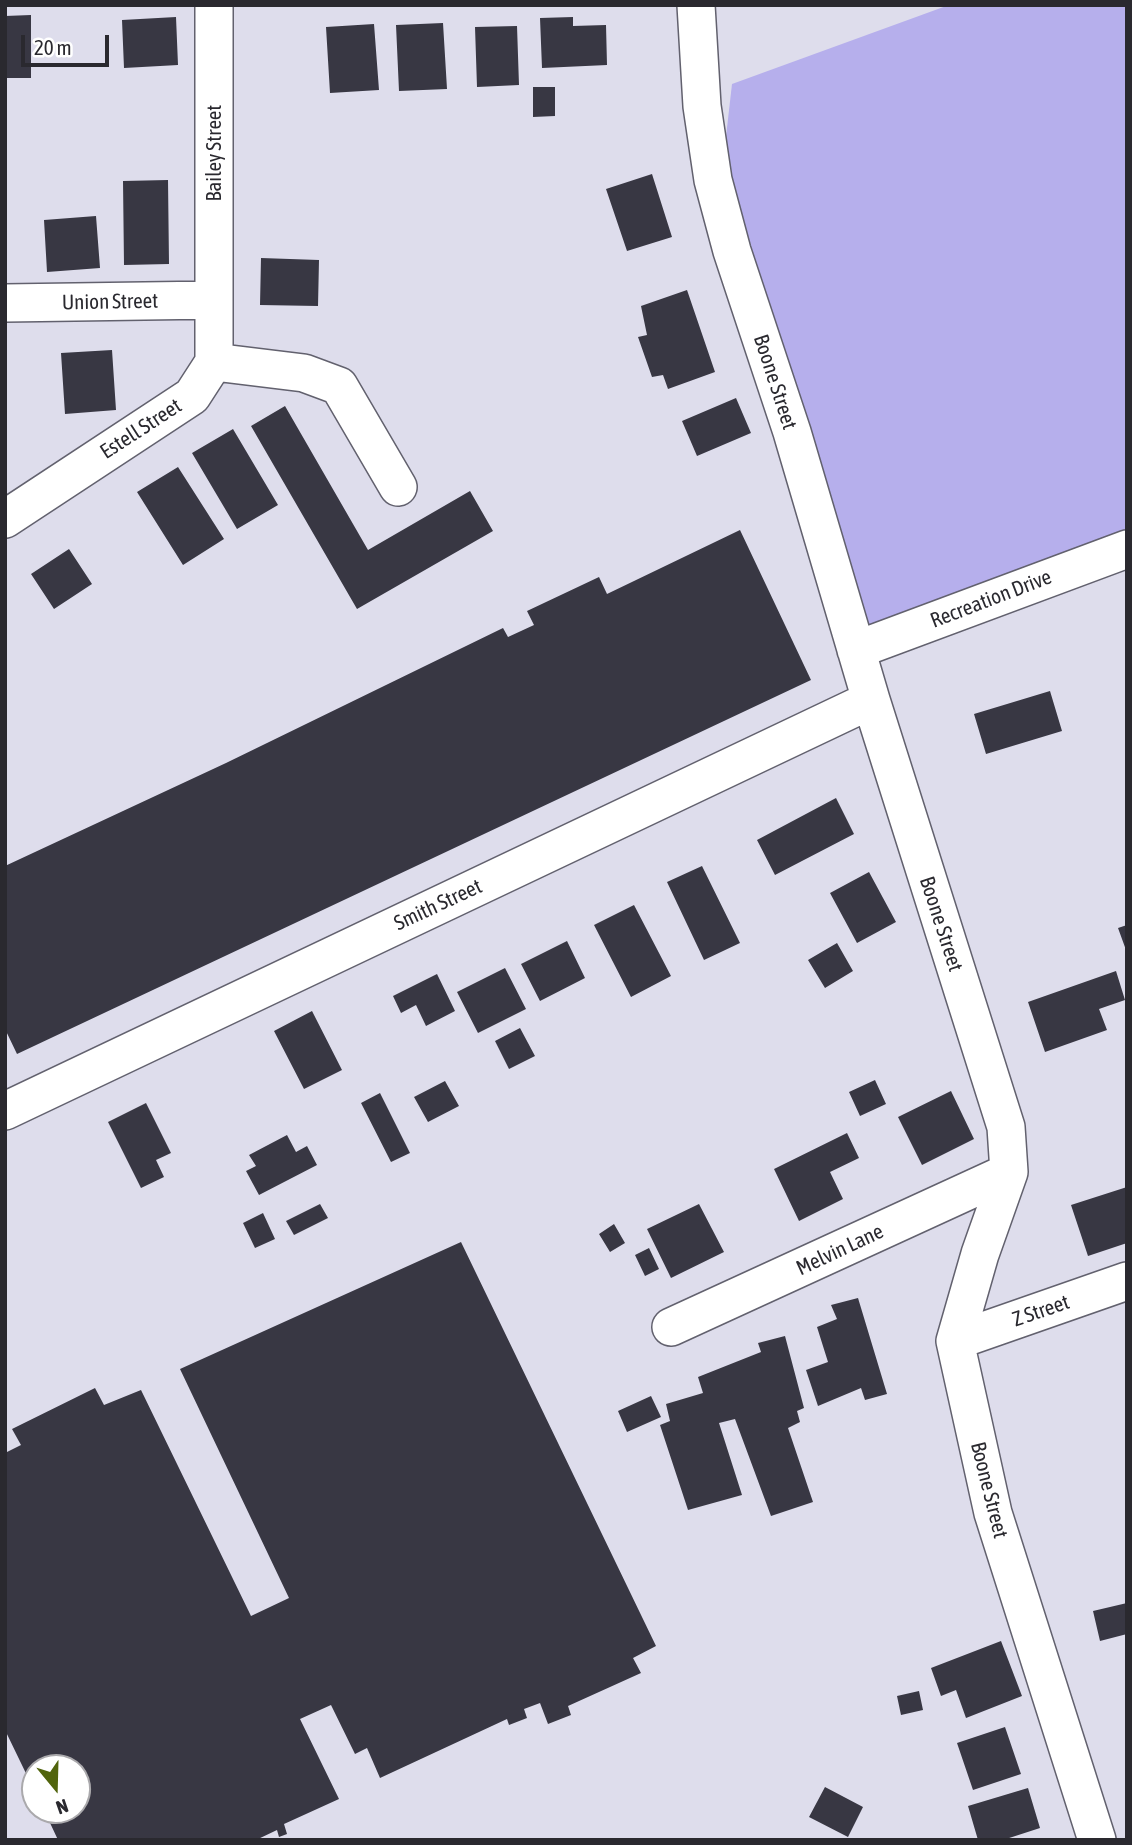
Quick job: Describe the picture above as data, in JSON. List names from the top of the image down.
{
  "streets": {
    "street": [
      "Bailey Street",
      "Union Street",
      "Boone Street",
      "Estell Street",
      "Recreation Drive",
      "Smith Street",
      "Melvin Lane",
      "Z Street"
    ]
  },
  "crossings": [
    ["Bailey Street", "Union Street"],
    ["Boone Street", "Recreation Drive"],
    ["Boone Street", "Smith Street"],
    ["Boone Street", "Melvin Lane"],
    ["Boone Street", "Z Street"]
  ],
  "scale_bar": "20 m",
  "north": "bottom"
}
